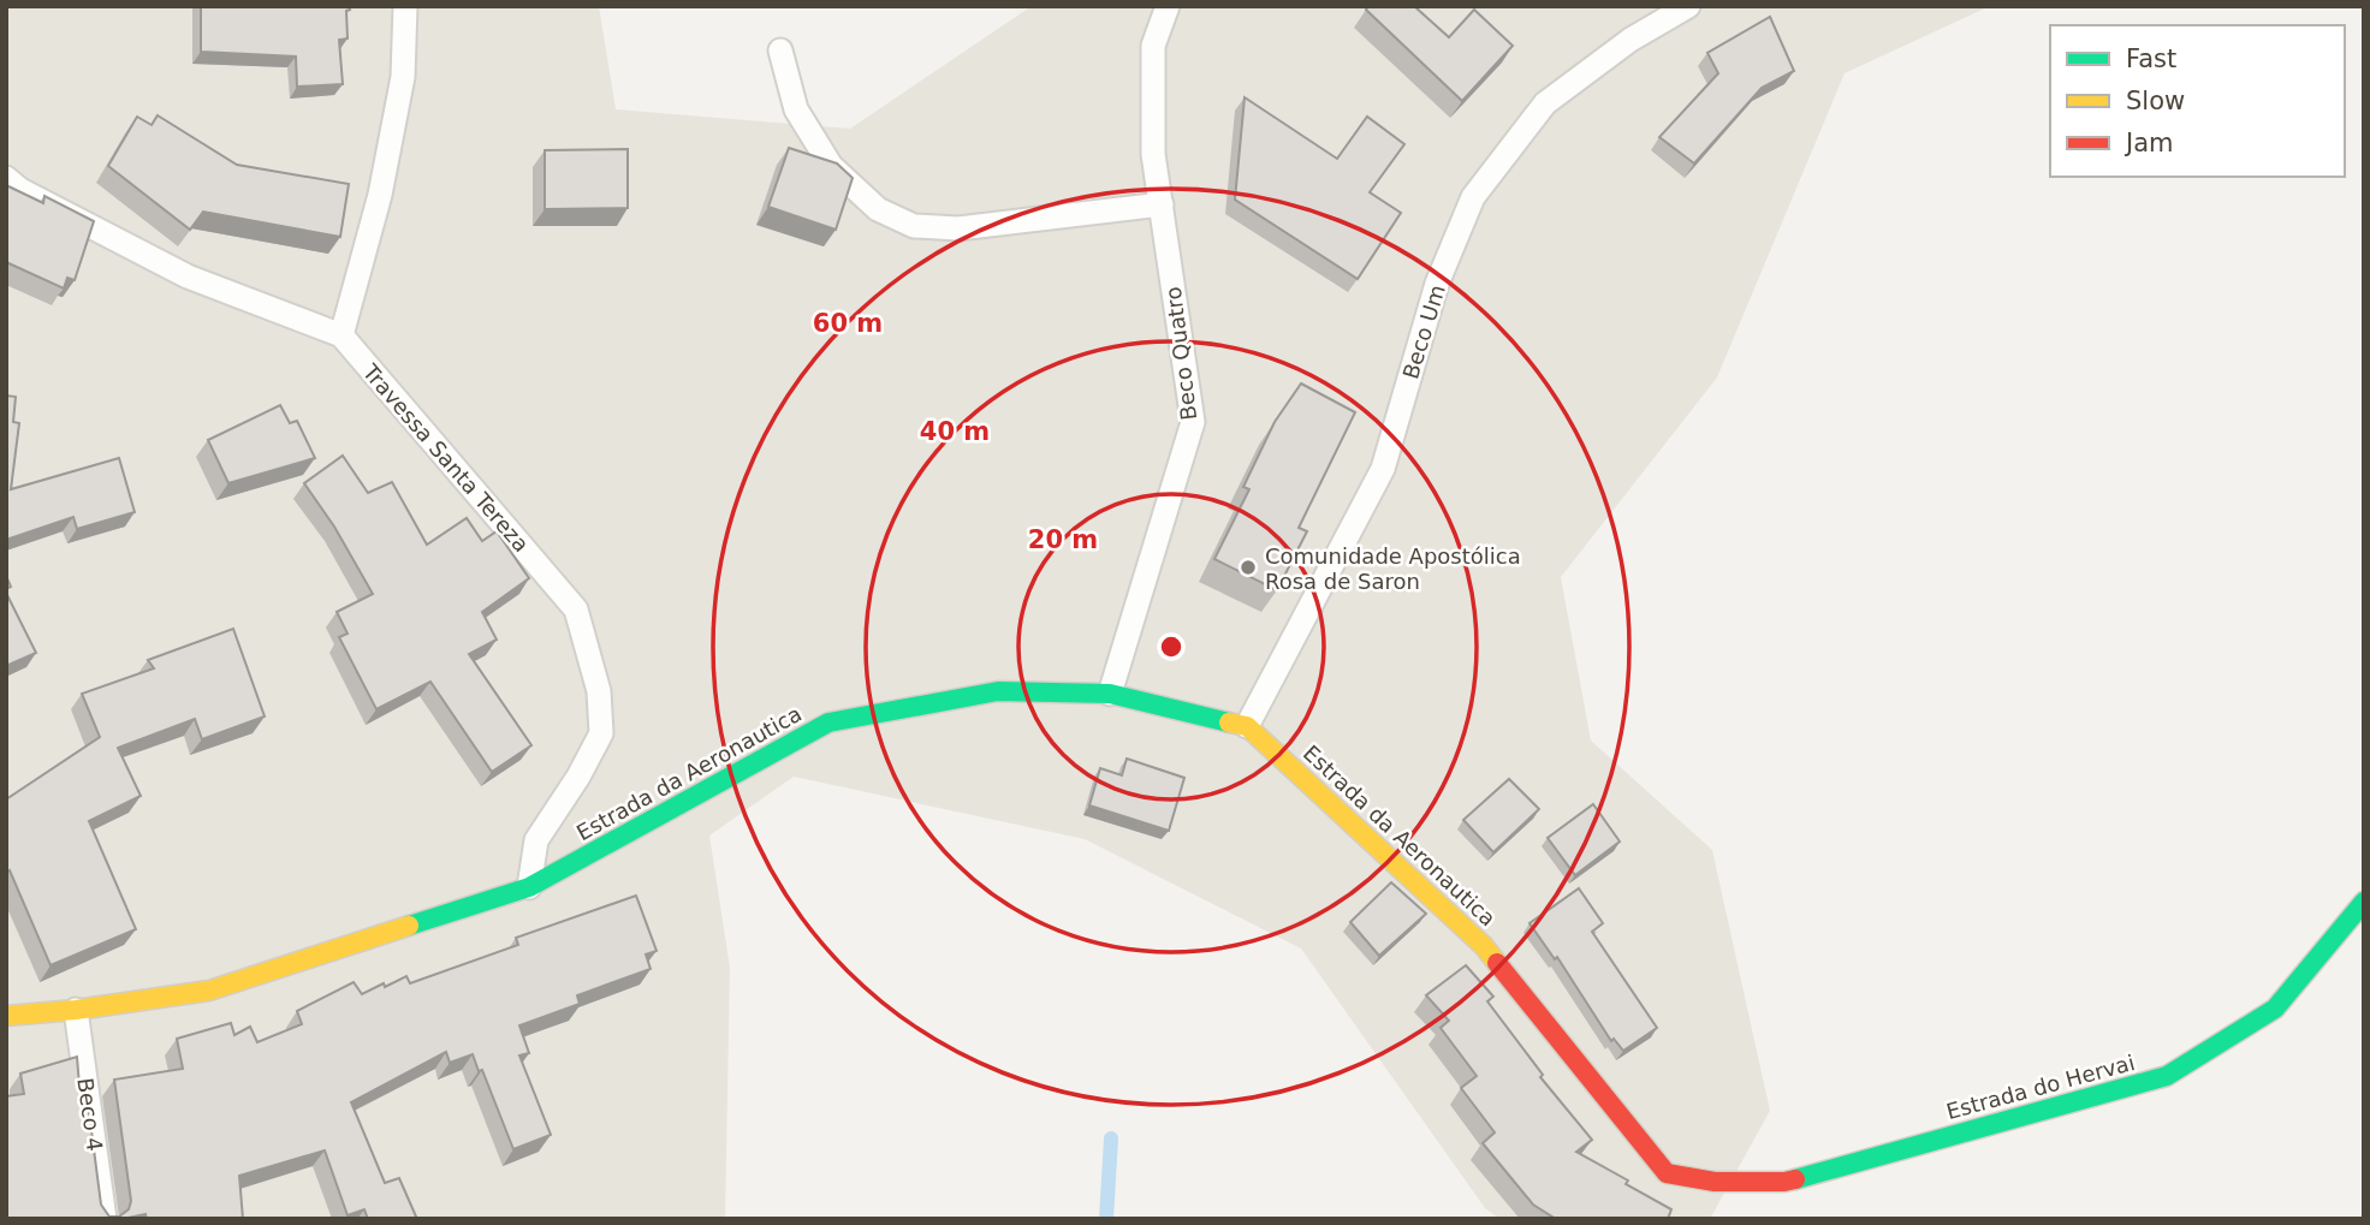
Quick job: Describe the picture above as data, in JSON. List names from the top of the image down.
{
  "streets": {
    "street": ["Estrada da Aeronautica", "Estrada do Hervai"],
    "lane": [
      "Beco Um",
      "Beco Quatro",
      "Travessa Santa Tereza",
      "Beco 4"
    ]
  },
  "crossings": [
    ["Beco Um", "Estrada da Aeronautica"],
    ["Beco Quatro", "Estrada da Aeronautica"],
    ["Travessa Santa Tereza", "Estrada da Aeronautica"],
    ["Estrada da Aeronautica", "Estrada do Hervai"],
    ["Estrada da Aeronautica", "Beco 4"]
  ],
  "places": ["Comunidade Apostólica Rosa de Saron"],
  "legend": ["Fast", "Slow", "Jam"],
  "rings": ["60 m", "40 m", "20 m"]
}
